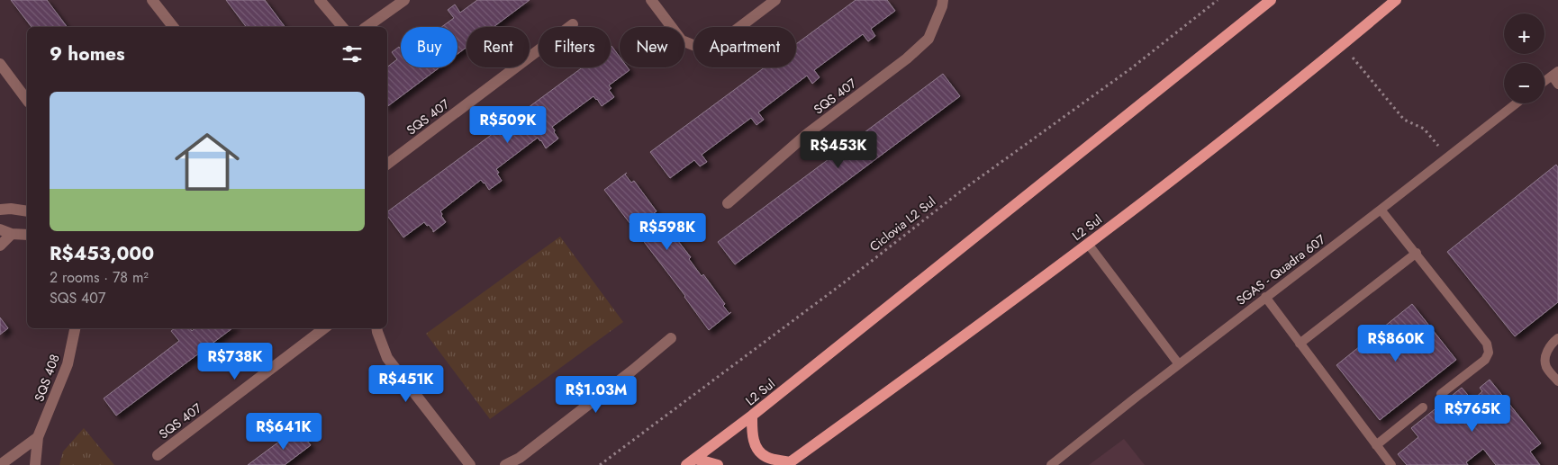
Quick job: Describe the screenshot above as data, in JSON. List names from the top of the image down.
{
  "streets": {
    "main road": ["L2 Sul"],
    "street": ["SQS 407", "SQS 408"],
    "lane": ["SGAS - Quadra 607"],
    "path": ["Ciclovia L2 Sul"]
  },
  "page": {
    "map_buttons": ["+", "−"],
    "chip": [
      "Buy",
      "Rent",
      "Filters",
      "New",
      "Apartment"
    ],
    "heading": "9 homes",
    "list": [
      {
        "name": "R$453,000",
        "note": "2 rooms · 78 m² · SQS 407"
      }
    ],
    "price": [
      "R$509K",
      "R$453K",
      "R$598K",
      "R$860K",
      "R$738K",
      "R$451K",
      "R$1.03M",
      "R$765K",
      "R$641K"
    ]
  }
}
